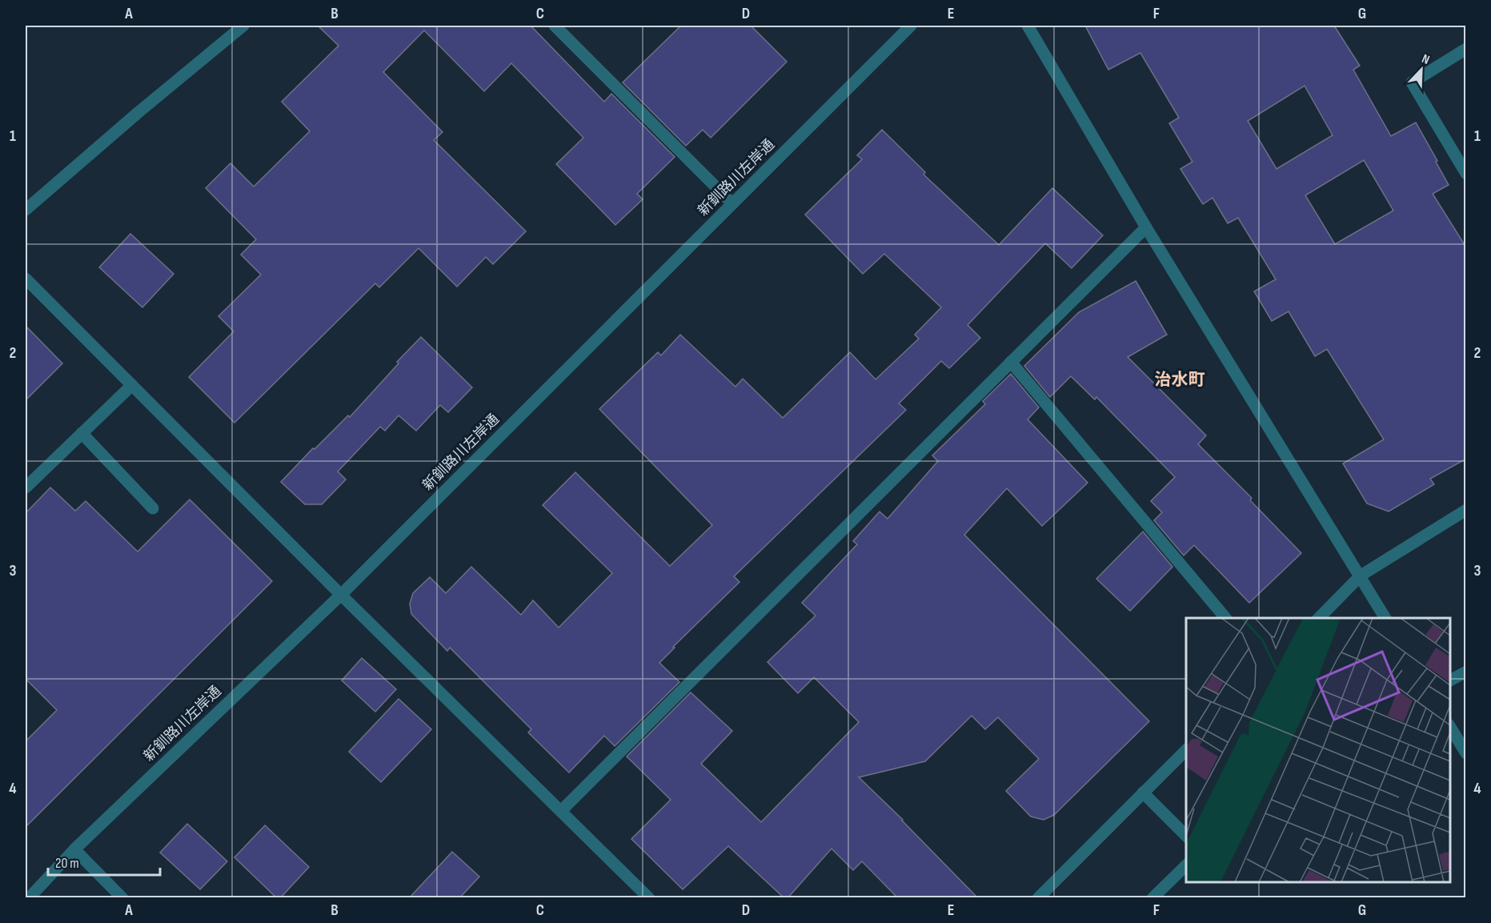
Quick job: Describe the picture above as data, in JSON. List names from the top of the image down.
{
  "streets": {
    "street": ["新釧路川左岸通"]
  },
  "districts": ["治水町"],
  "scale_bar": "20 m",
  "north": "top right",
  "grid": {
    "columns": [
      "A",
      "B",
      "C",
      "D",
      "E",
      "F",
      "G"
    ],
    "rows": [
      "1",
      "2",
      "3",
      "4"
    ]
  }
}
